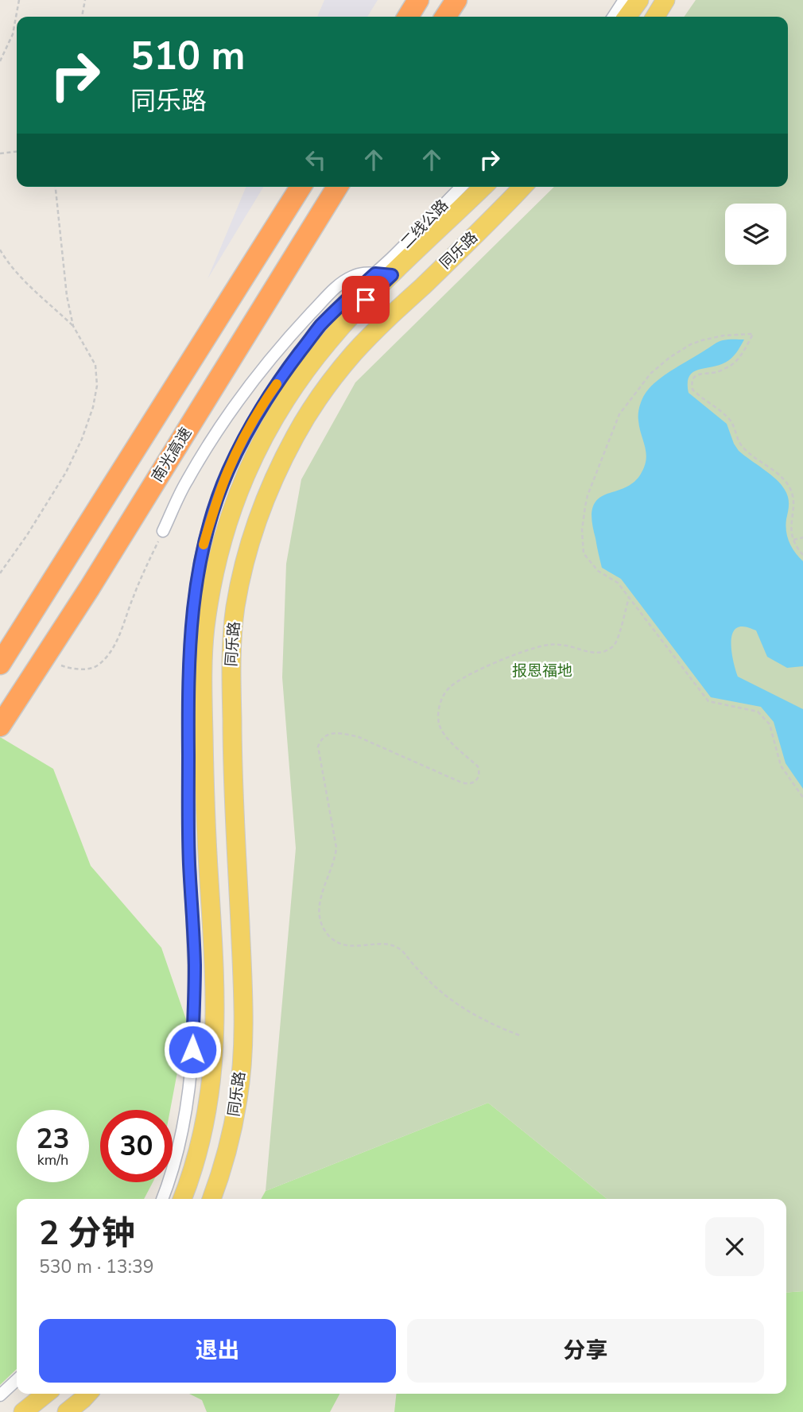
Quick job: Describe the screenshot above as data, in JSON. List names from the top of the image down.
{
  "streets": {
    "highway": ["南光高速"],
    "main road": ["同乐路"],
    "street": ["二线公路"]
  },
  "crossings": [
    ["二线公路", "同乐路"]
  ],
  "parks": ["报恩福地"],
  "page": {
    "turn": ["510 m", "同乐路"],
    "speed": "23 km/h",
    "limit": "30",
    "heading": ["2 分钟", "530 m · 13:39"],
    "buttons": ["退出", "分享"]
  }
}
